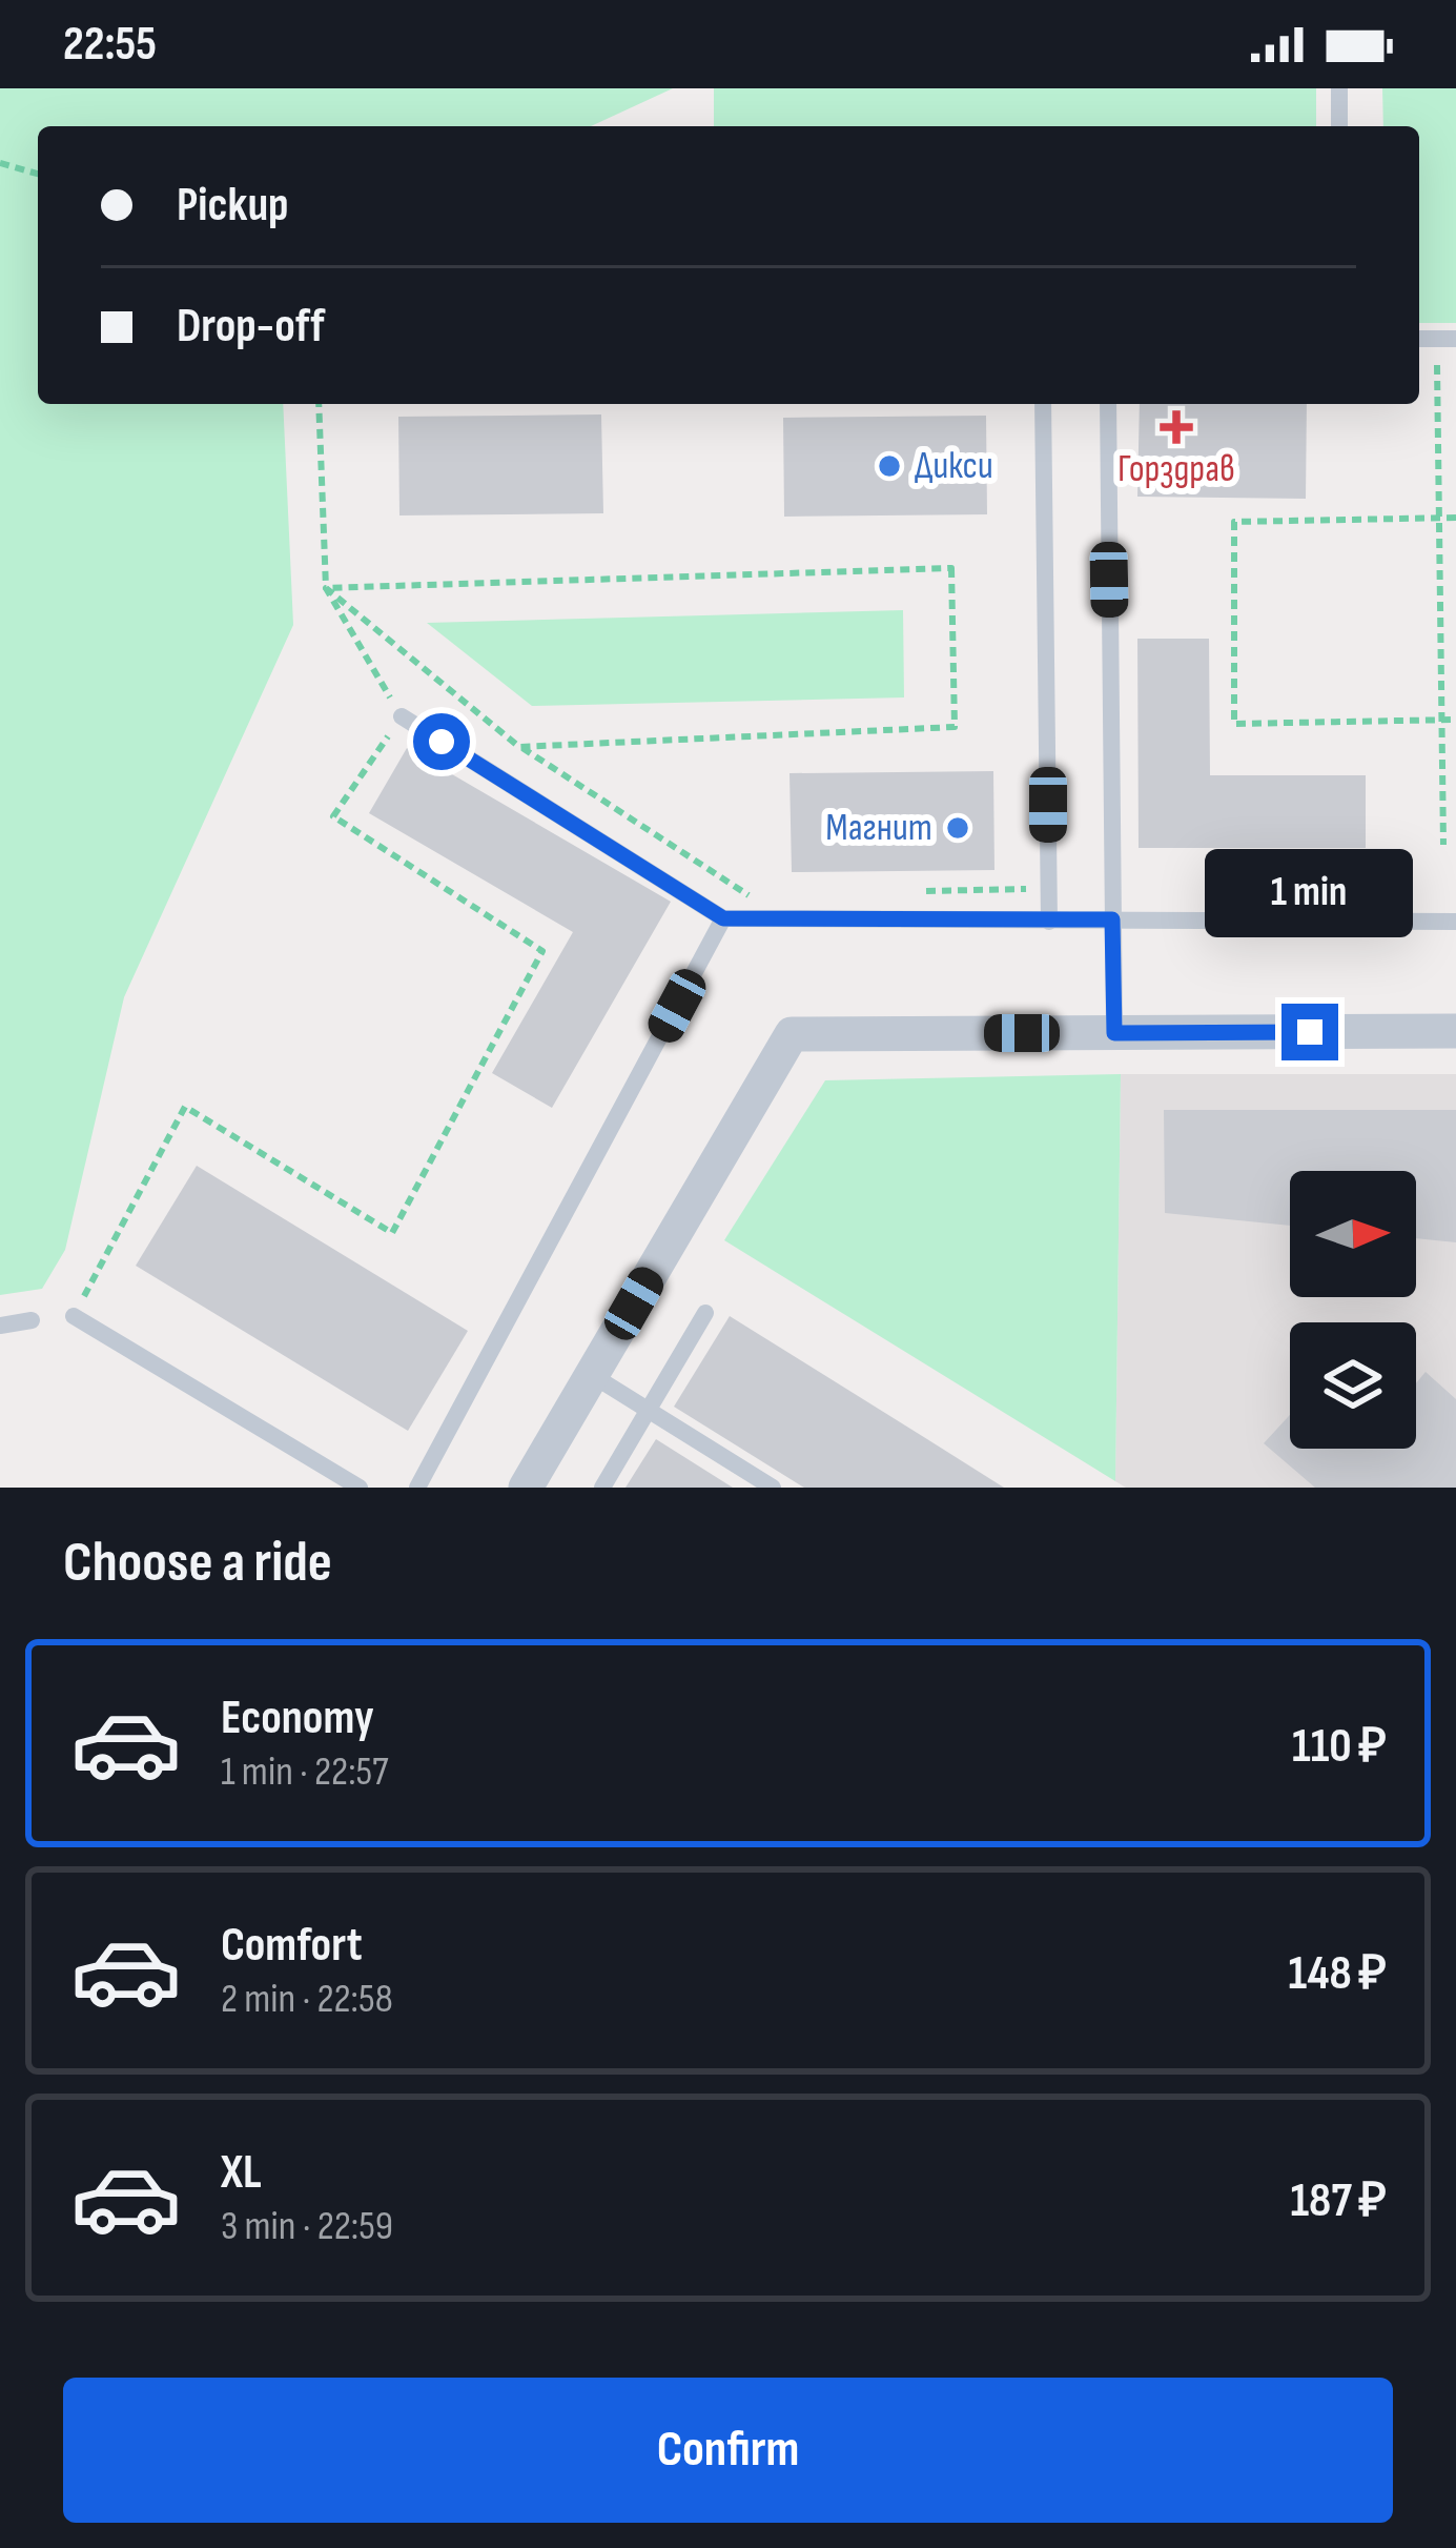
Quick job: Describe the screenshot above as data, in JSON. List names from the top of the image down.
{
  "places": {
    "health": ["Горздрав"],
    "other": ["Дикси", "Магнит"]
  },
  "north": "right",
  "page": {
    "status": "22:55",
    "banner": ["Pickup", "Drop-off"],
    "bubble": "1 min",
    "heading": "Choose a ride",
    "list": [
      {
        "name": "Economy",
        "note": "1 min · 22:57",
        "value": "110 ₽"
      },
      {
        "name": "Comfort",
        "note": "2 min · 22:58",
        "value": "148 ₽"
      },
      {
        "name": "XL",
        "note": "3 min · 22:59",
        "value": "187 ₽"
      }
    ],
    "buttons": "Confirm"
  }
}
